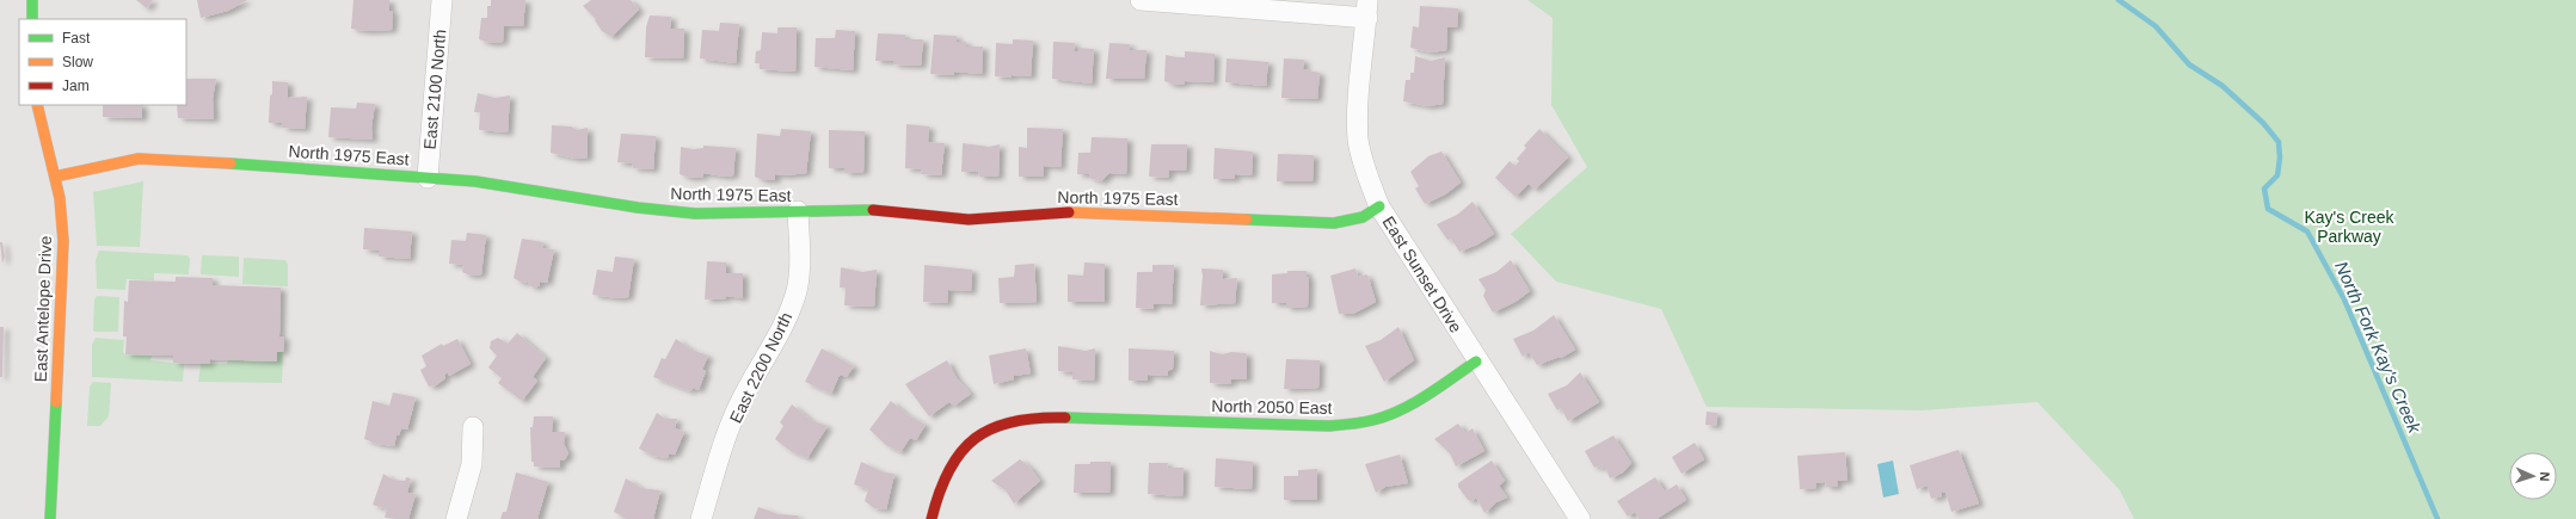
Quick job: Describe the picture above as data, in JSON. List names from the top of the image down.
{
  "streets": {
    "street": [
      "East 2100 North",
      "North 1975 East",
      "East Sunset Drive",
      "East Antelope Drive",
      "East 2200 North",
      "North 2050 East"
    ]
  },
  "crossings": [
    ["East 2100 North", "North 1975 East"],
    ["North 1975 East", "East Sunset Drive"],
    ["North 1975 East", "East Antelope Drive"],
    ["North 1975 East", "East 2200 North"],
    ["East Sunset Drive", "North 2050 East"]
  ],
  "water": ["North Fork Kay's Creek"],
  "parks": ["Kay's Creek Parkway"],
  "legend": ["Fast", "Slow", "Jam"],
  "north": "right"
}
